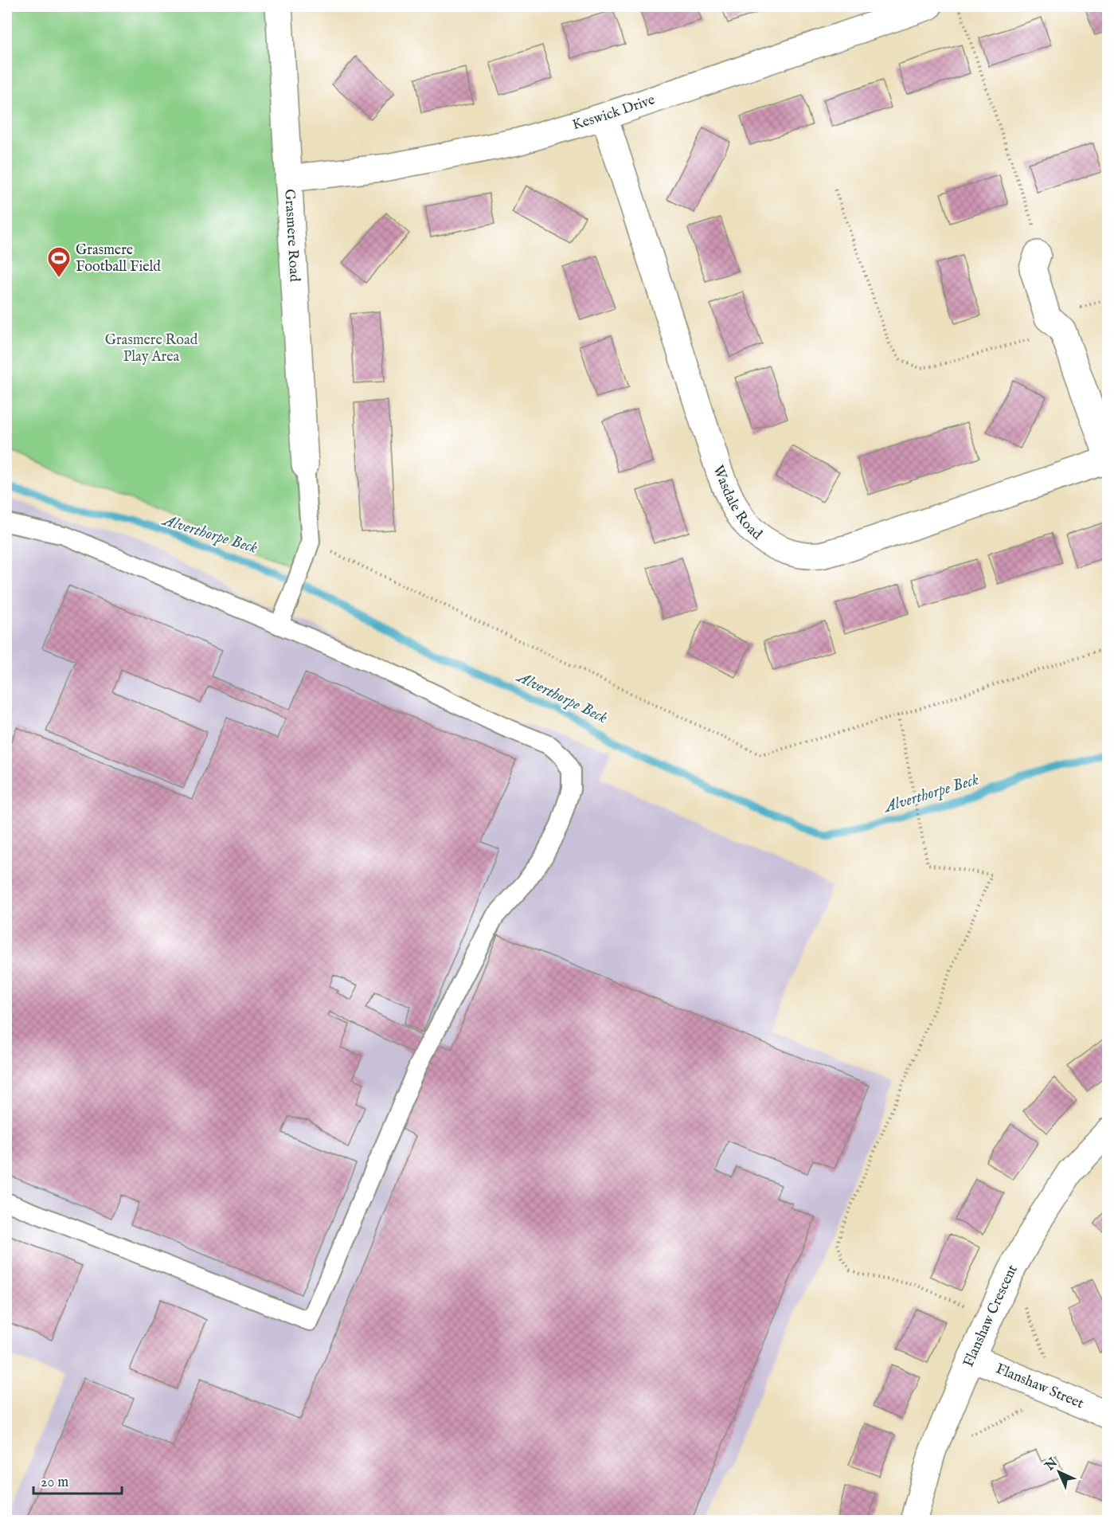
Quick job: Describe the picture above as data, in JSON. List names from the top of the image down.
{
  "streets": {
    "street": [
      "Keswick Drive",
      "Grasmere Road",
      "Wasdale Road",
      "Flanshaw Crescent",
      "Flanshaw Street"
    ]
  },
  "crossings": [
    ["Keswick Drive", "Grasmere Road"],
    ["Keswick Drive", "Wasdale Road"],
    ["Flanshaw Crescent", "Flanshaw Street"]
  ],
  "water": ["Alverthorpe Beck"],
  "parks": ["Grasmere Road Play Area"],
  "places": {
    "sports": ["Grasmere Football Field"]
  },
  "scale_bar": "20 m",
  "north": "top left"
}
